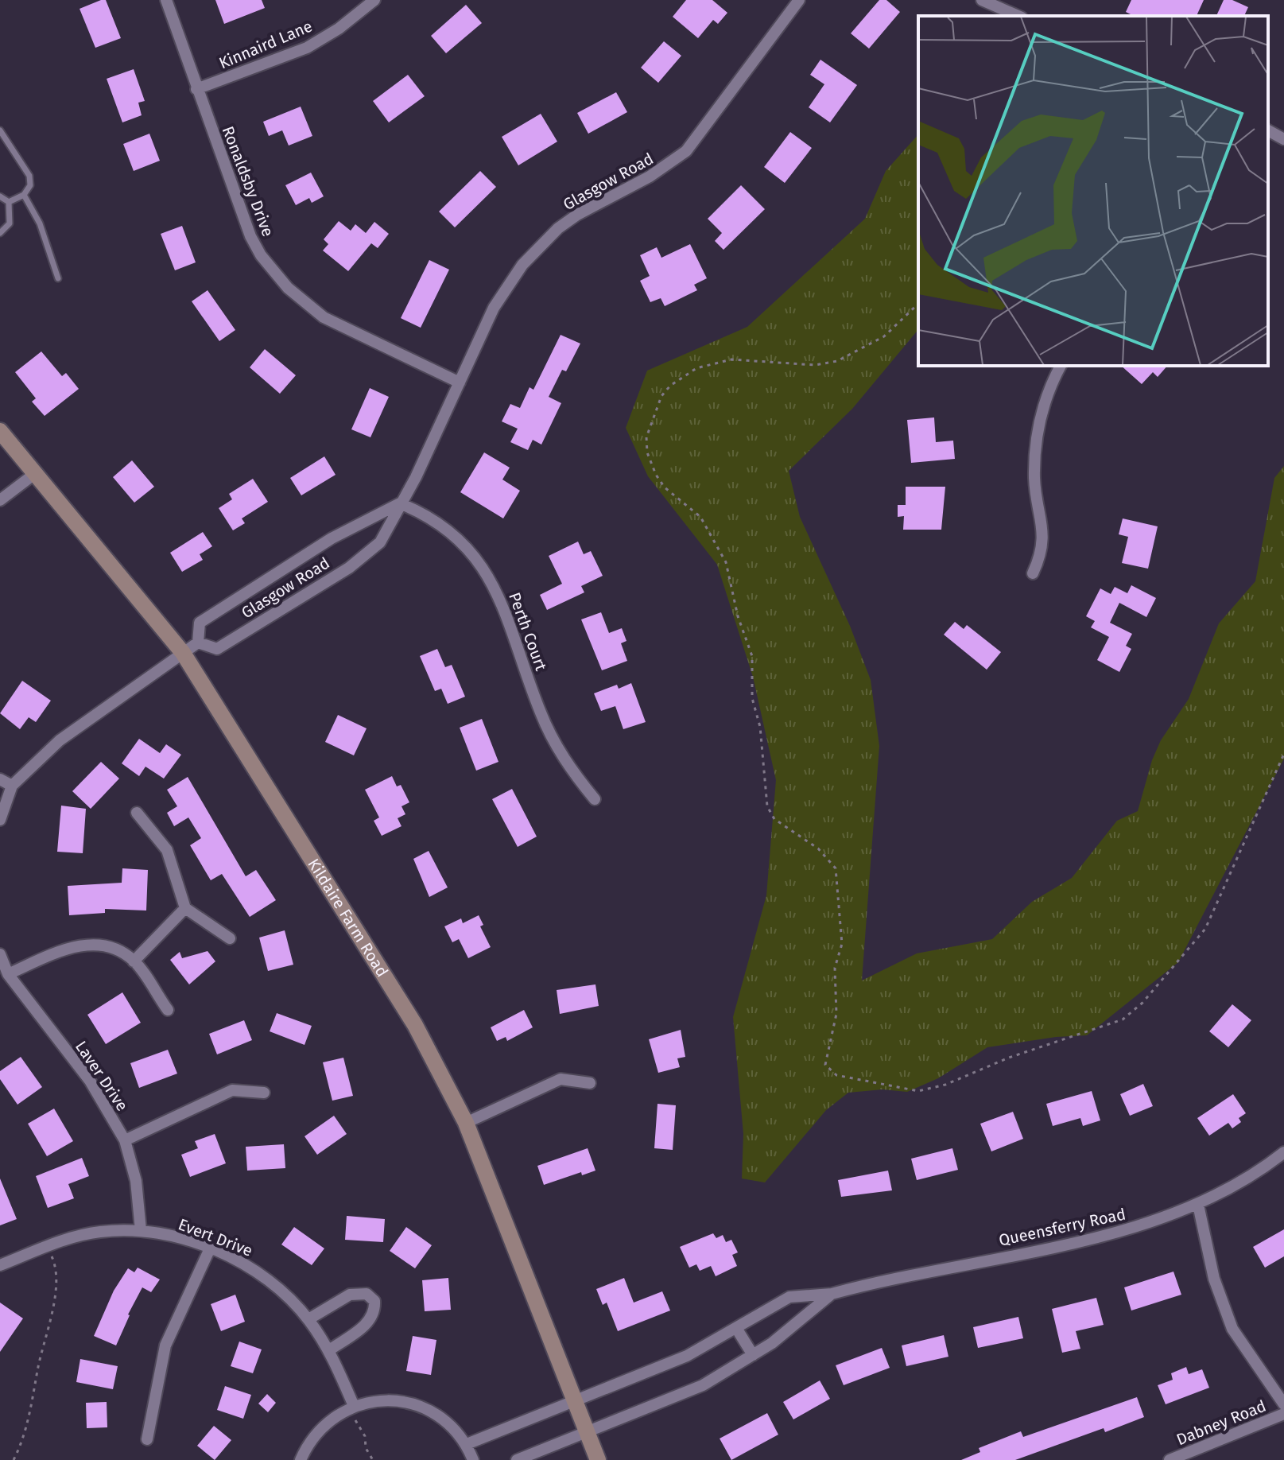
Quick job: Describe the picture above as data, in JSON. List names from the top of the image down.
{
  "streets": {
    "main road": ["Kildaire Farm Road"],
    "street": [
      "Kinnaird Lane",
      "Ronaldsby Drive",
      "Glasgow Road",
      "Perth Court",
      "Laver Drive",
      "Queensferry Road",
      "Evert Drive",
      "Dabney Road"
    ]
  },
  "crossings": [
    ["Kinnaird Lane", "Ronaldsby Drive"],
    ["Ronaldsby Drive", "Glasgow Road"],
    ["Glasgow Road", "Perth Court"],
    ["Kildaire Farm Road", "Queensferry Road"],
    ["Laver Drive", "Evert Drive"]
  ]
}
